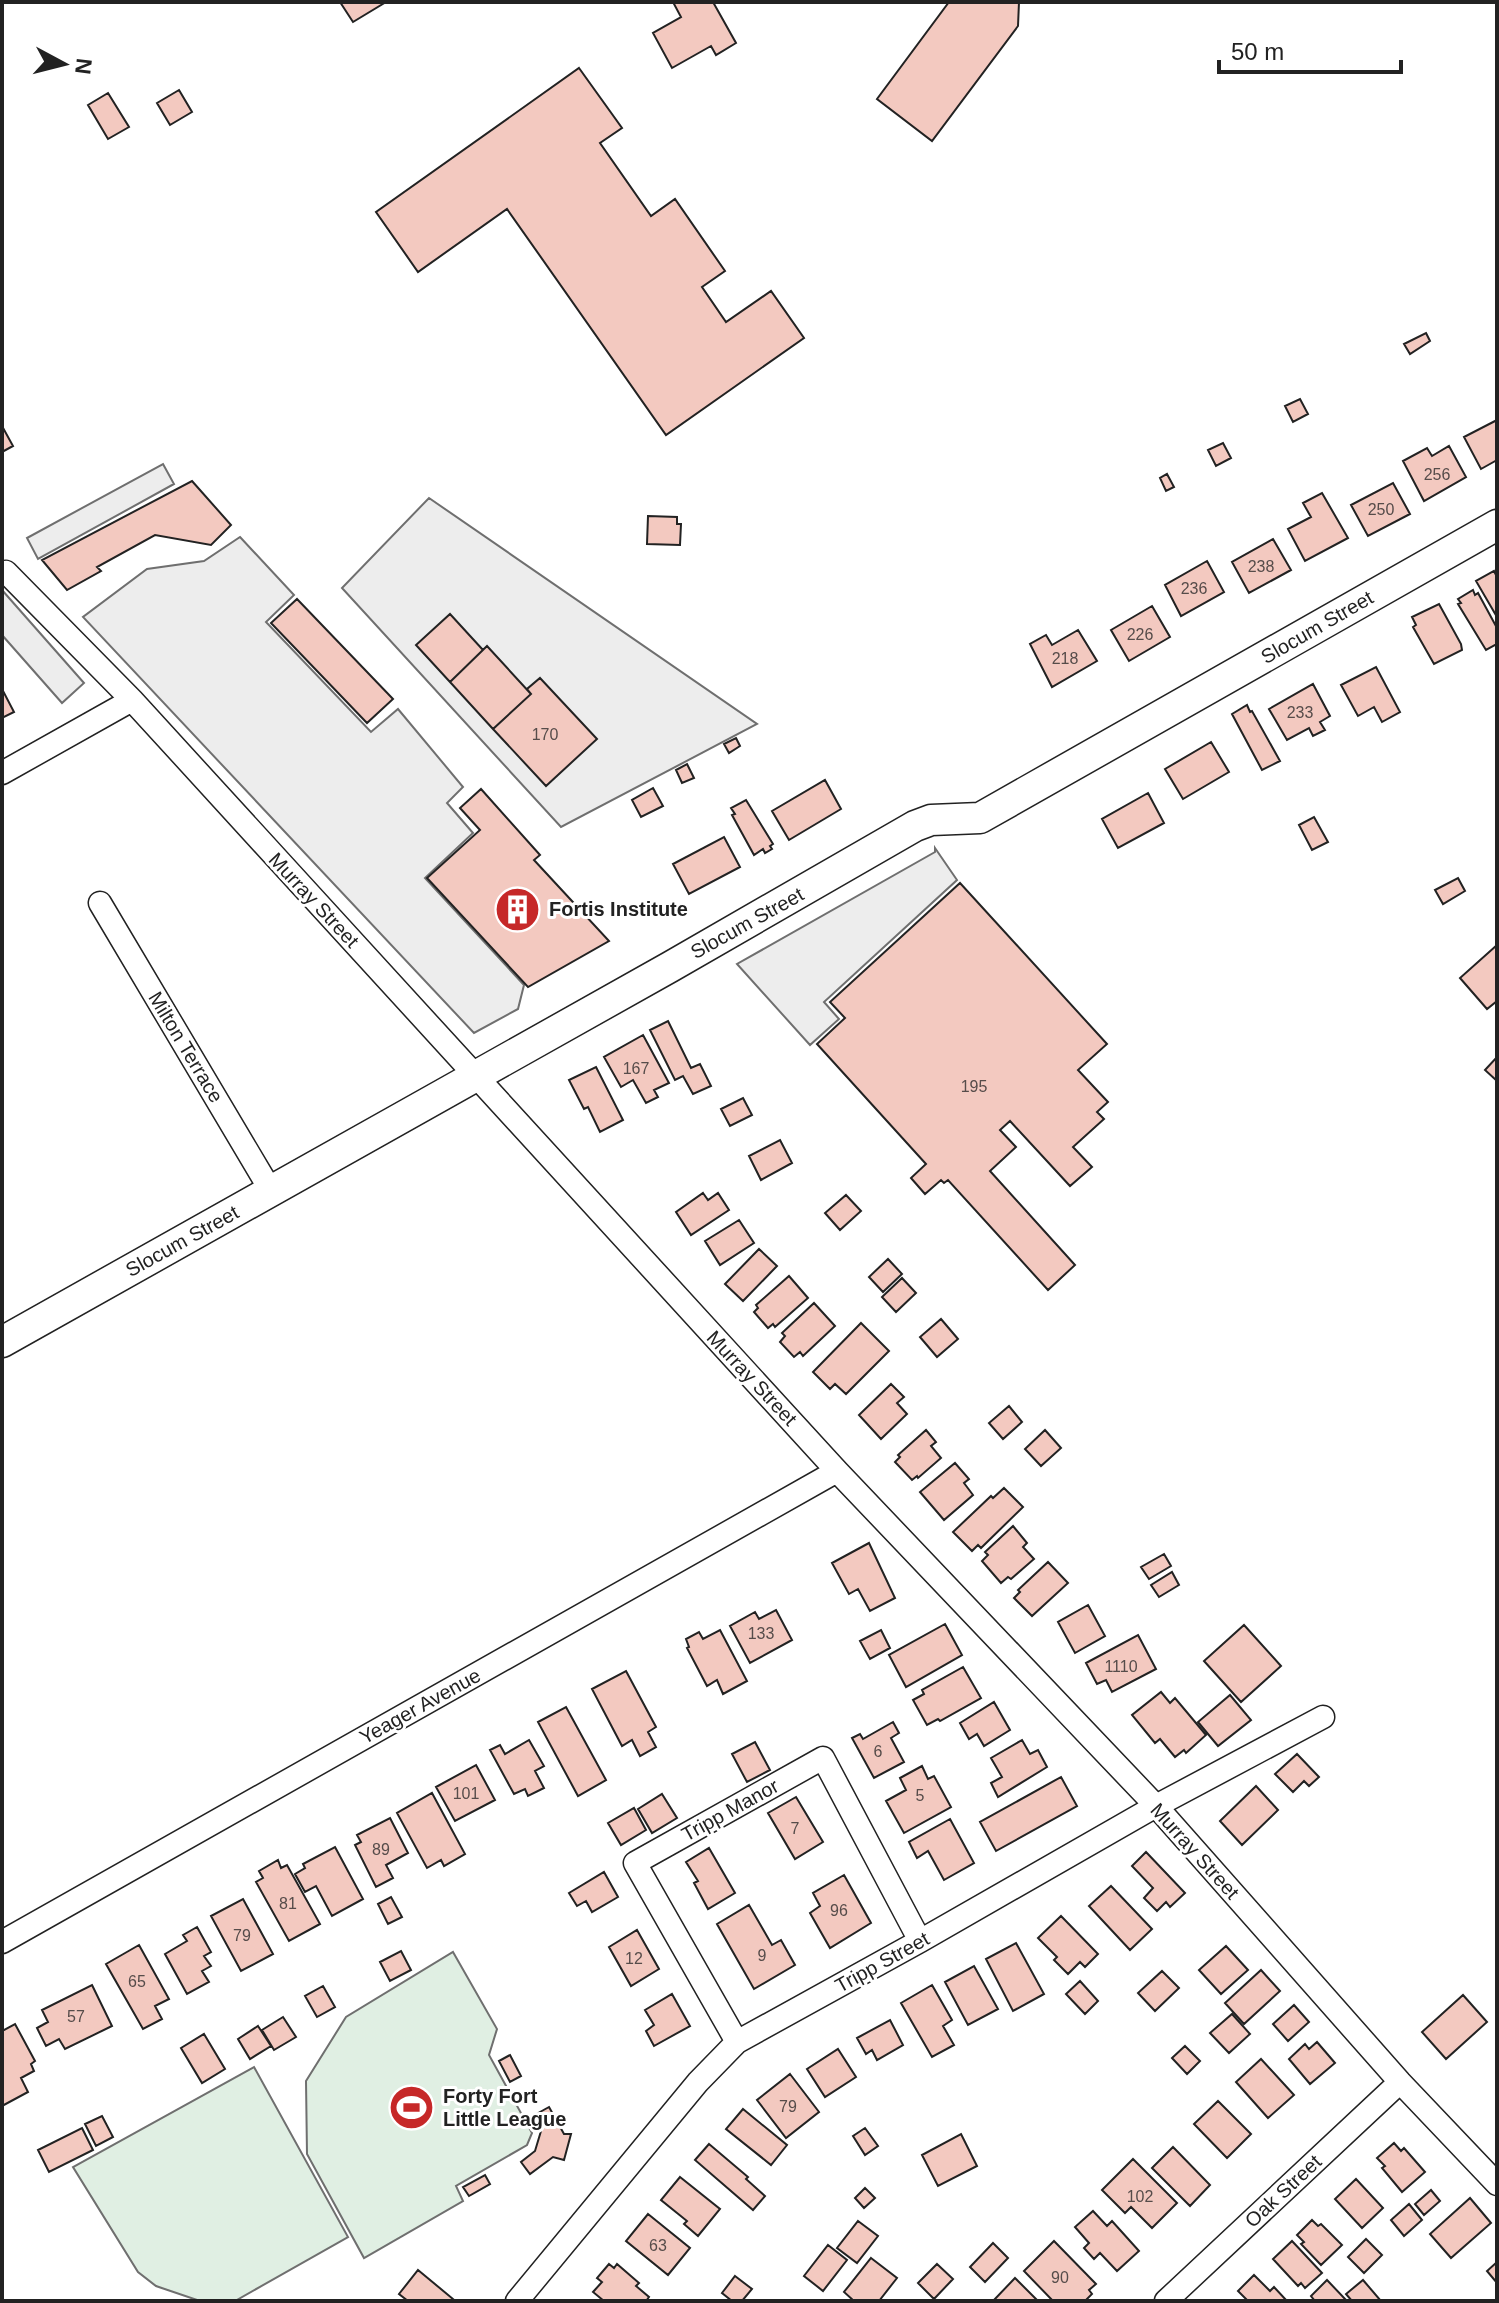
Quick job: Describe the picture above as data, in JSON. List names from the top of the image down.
{
  "streets": {
    "street": [
      "Slocum Street",
      "Murray Street",
      "Milton Terrace",
      "Yeager Avenue",
      "Tripp Manor",
      "Tripp Street",
      "Oak Street"
    ]
  },
  "crossings": [
    ["Slocum Street", "Murray Street"],
    ["Slocum Street", "Milton Terrace"],
    ["Murray Street", "Yeager Avenue"],
    ["Murray Street", "Tripp Street"],
    ["Murray Street", "Oak Street"],
    ["Tripp Manor", "Tripp Street"]
  ],
  "places": {
    "building": ["Fortis Institute"],
    "sports": ["Forty Fort Little League"]
  },
  "house_numbers": [
    "256",
    "250",
    "238",
    "236",
    "226",
    "218",
    "233",
    "170",
    "167",
    "195",
    "133",
    "1110",
    "6",
    "101",
    "5",
    "7",
    "89",
    "81",
    "96",
    "79",
    "9",
    "12",
    "65",
    "57",
    "79",
    "102",
    "63",
    "90"
  ],
  "scale_bar": "50 m",
  "north": "right"
}
